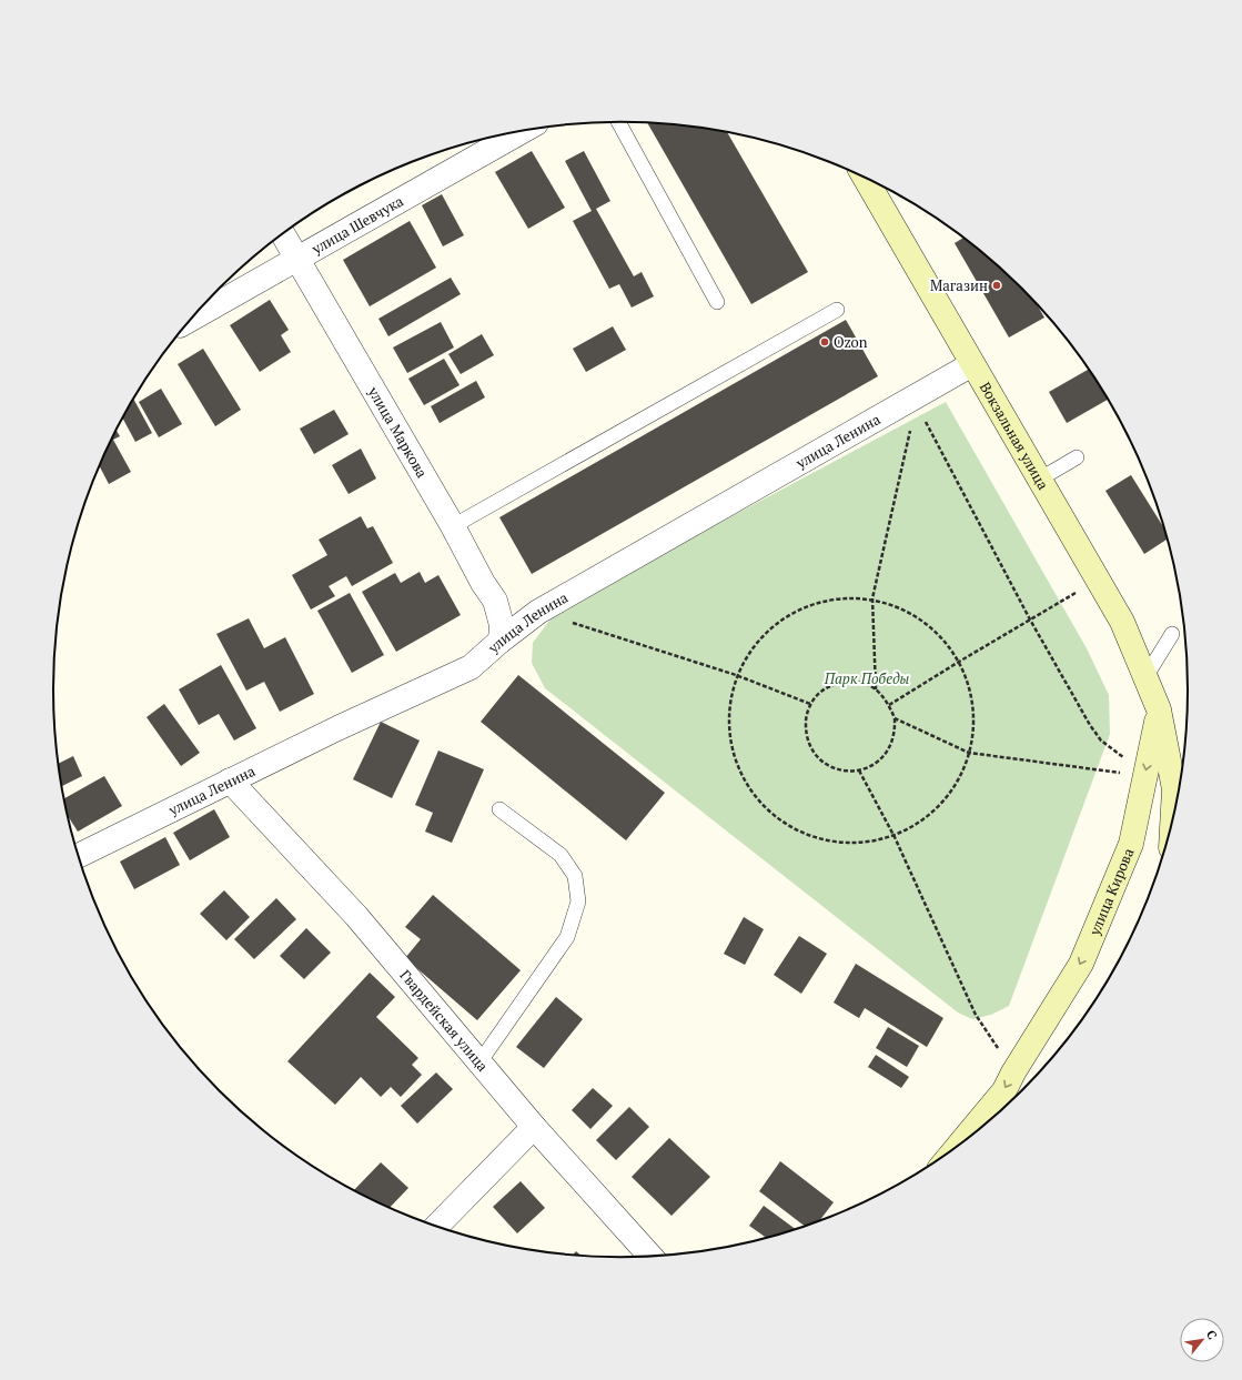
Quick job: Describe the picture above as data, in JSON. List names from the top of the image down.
{
  "streets": {
    "street": [
      "улица Шевчука",
      "улица Маркова",
      "Вокзальная улица",
      "улица Ленина",
      "улица Кирова",
      "Гвардейская улица"
    ]
  },
  "crossings": [
    ["улица Шевчука", "улица Маркова"],
    ["улица Маркова", "улица Ленина"],
    ["Вокзальная улица", "улица Ленина"],
    ["Вокзальная улица", "улица Кирова"],
    ["улица Ленина", "Гвардейская улица"]
  ],
  "one_way": ["улица Кирова"],
  "parks": ["Парк Победы"],
  "places": ["Магазин", "Ozon"],
  "north": "top right"
}
